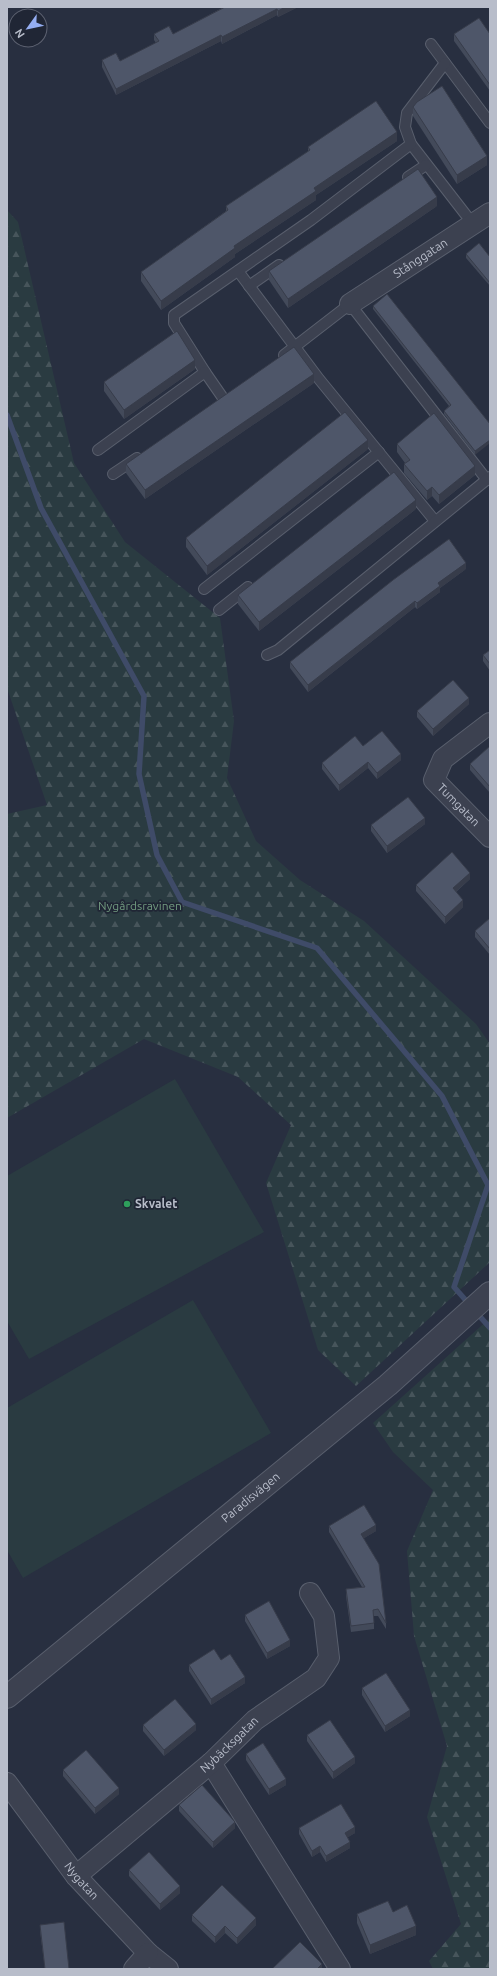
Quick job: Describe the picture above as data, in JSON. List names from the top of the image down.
{
  "streets": {
    "street": [
      "Stånggatan",
      "Tumgatan",
      "Paradisvägen",
      "Nybäcksgatan",
      "Nygatan"
    ]
  },
  "crossings": [
    ["Nybäcksgatan", "Nygatan"]
  ],
  "parks": ["Nygårdsravinen"],
  "places": ["Skvalet"],
  "north": "bottom left"
}
